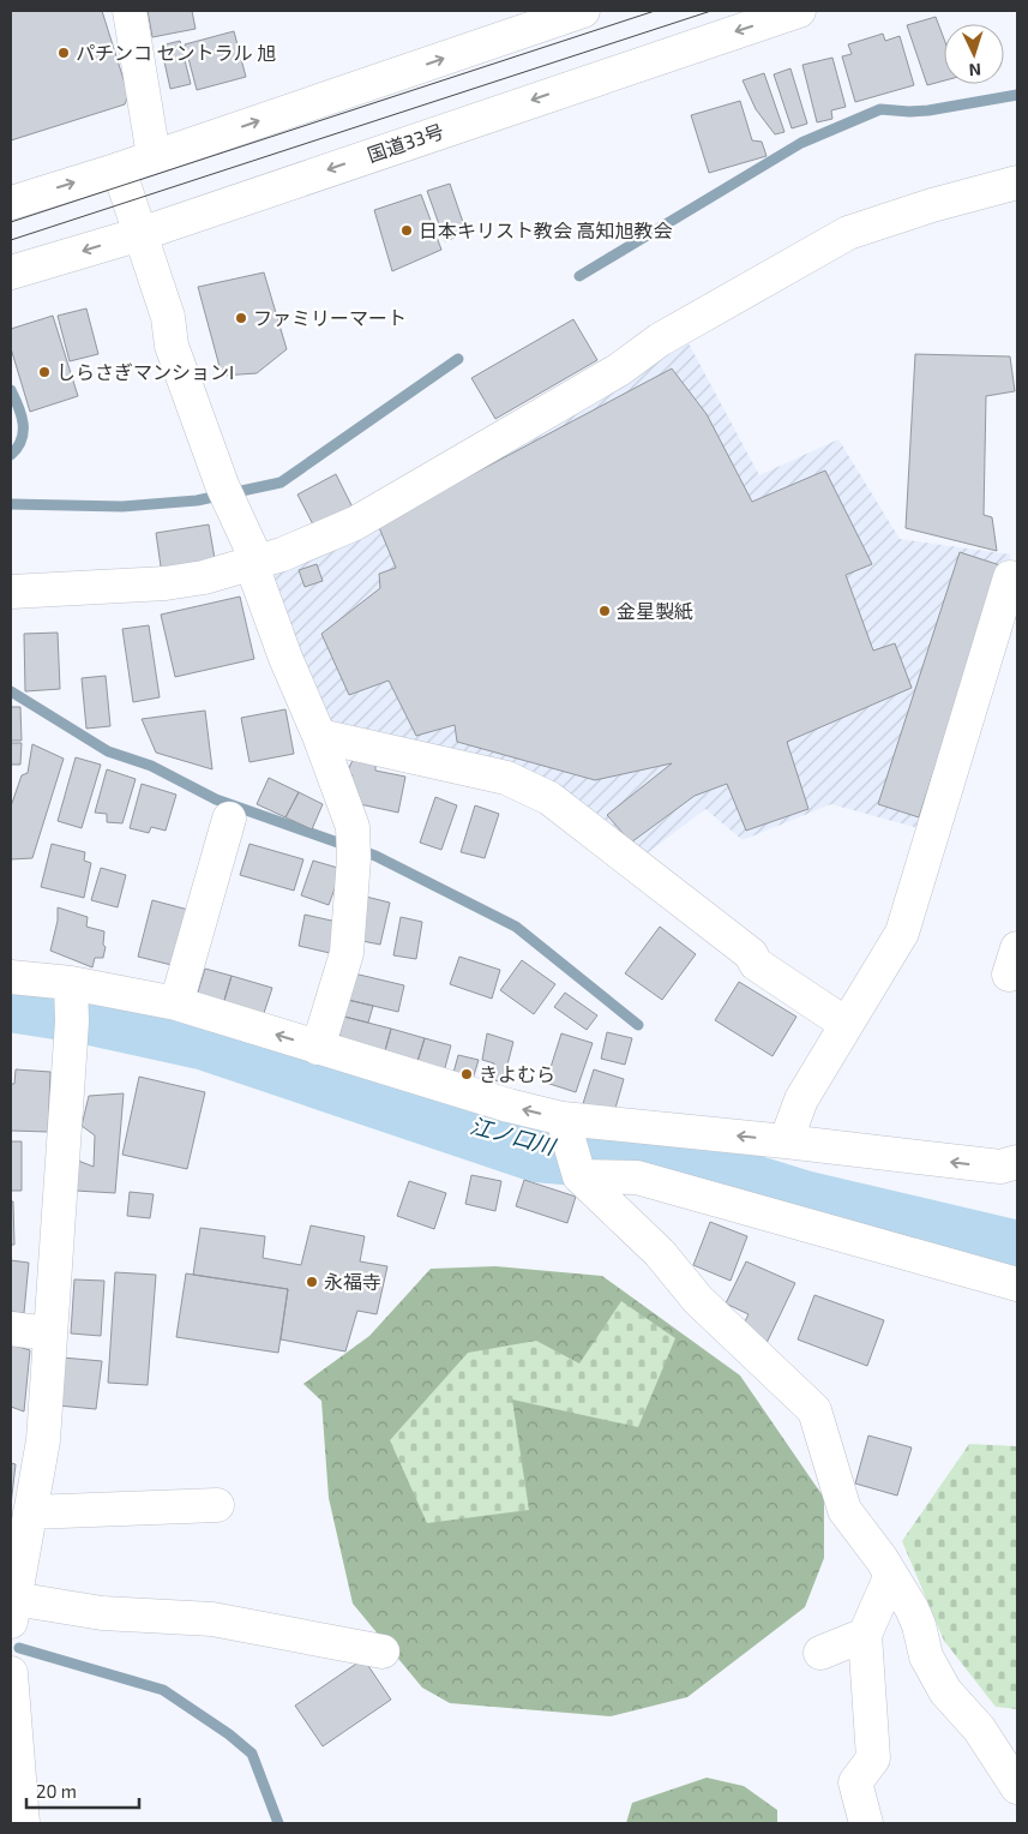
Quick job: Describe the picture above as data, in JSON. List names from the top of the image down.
{
  "streets": {
    "main road": ["国道33号"]
  },
  "water": ["江ノ口川"],
  "places": [
    "パチンコ セントラル 旭",
    "日本キリスト教会 高知旭教会",
    "ファミリーマート",
    "しらさぎマンションI",
    "金星製紙",
    "きよむら",
    "永福寺"
  ],
  "scale_bar": "20 m",
  "north": "bottom"
}
